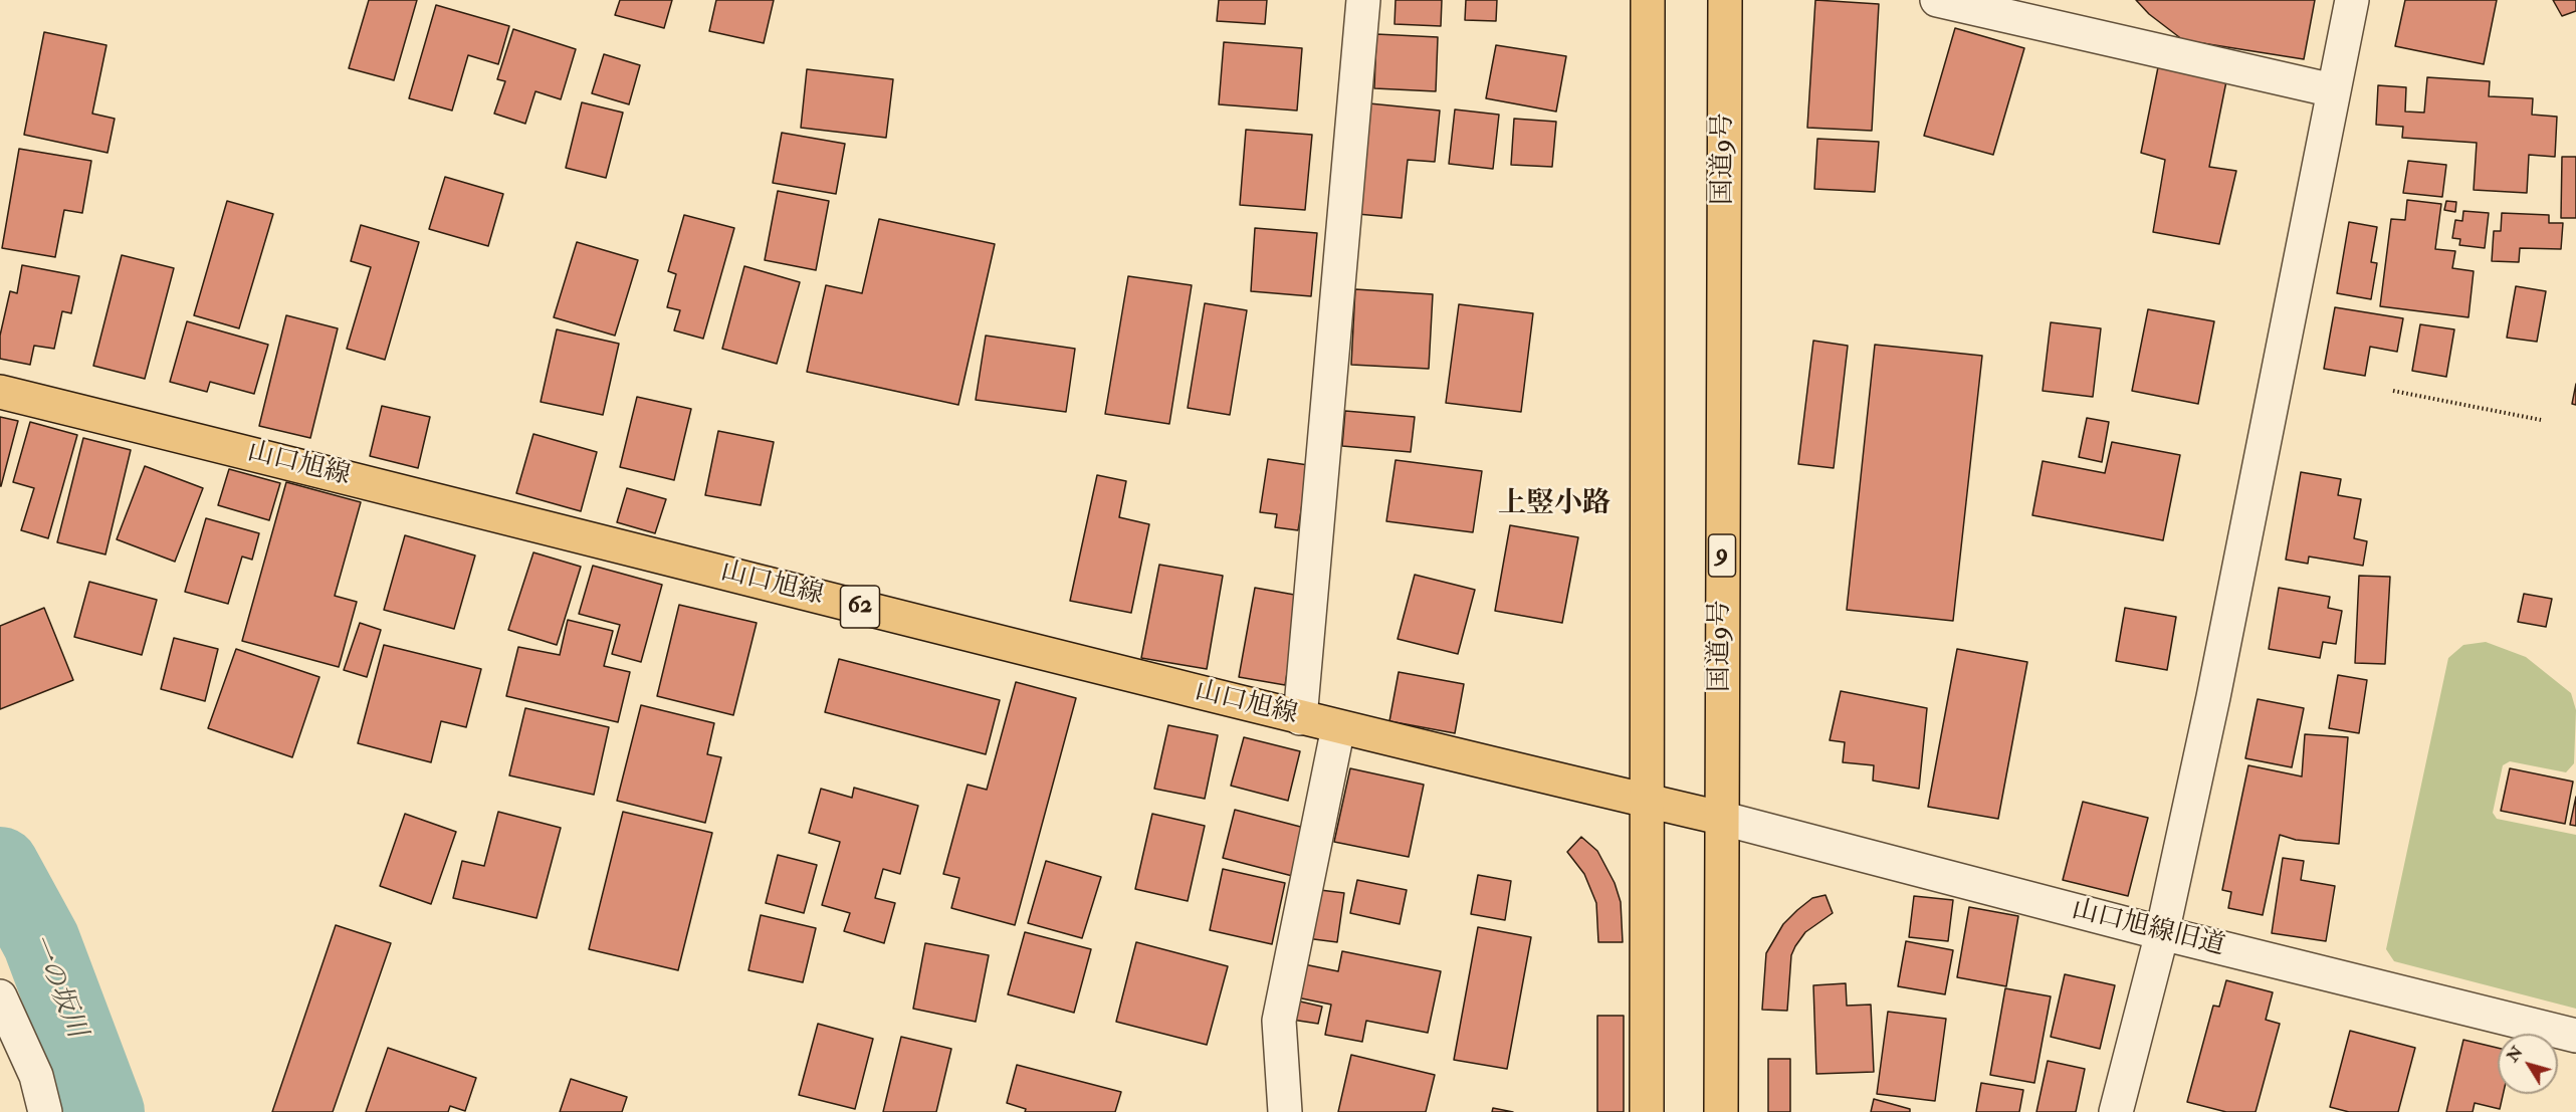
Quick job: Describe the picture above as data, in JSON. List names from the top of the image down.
{
  "streets": {
    "main road": [
      "国道9号",
      "山口旭線",
      "9",
      "62"
    ],
    "street": ["山口旭線旧道"]
  },
  "crossings": [
    ["国道9号", "山口旭線"],
    ["国道9号", "山口旭線旧道"],
    ["山口旭線", "山口旭線旧道"]
  ],
  "districts": ["上竪小路"],
  "water": ["一の坂川"],
  "north": "top left"
}
